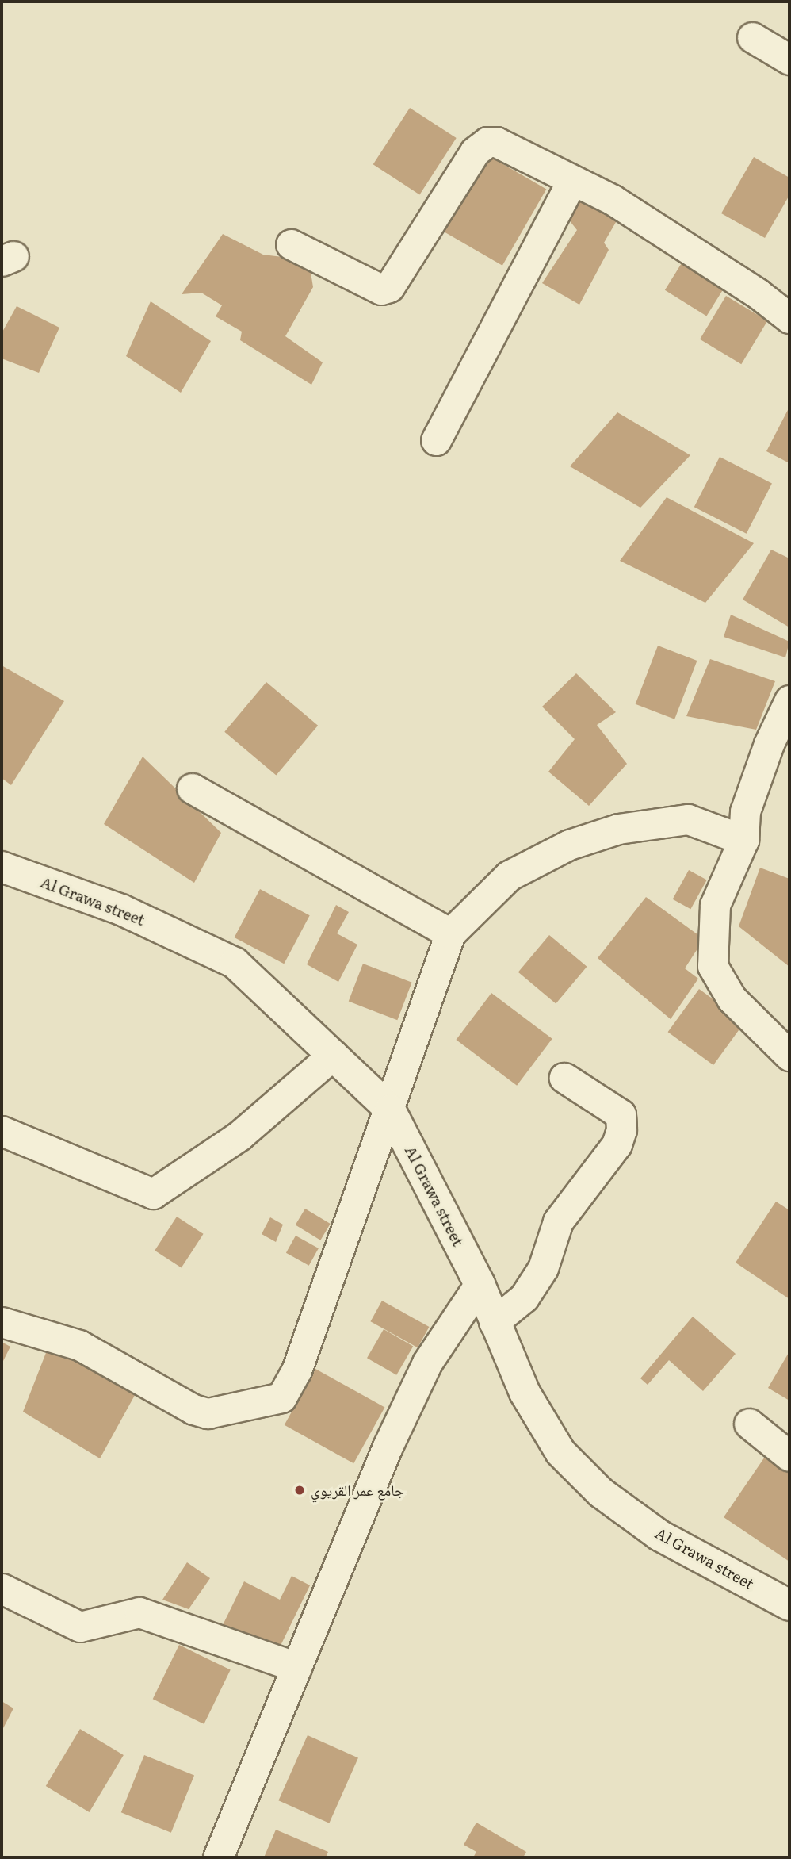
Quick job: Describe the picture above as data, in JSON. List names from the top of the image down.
{
  "streets": {
    "street": ["Al Grawa street"]
  },
  "places": ["جامع عمر القريوي"]
}
